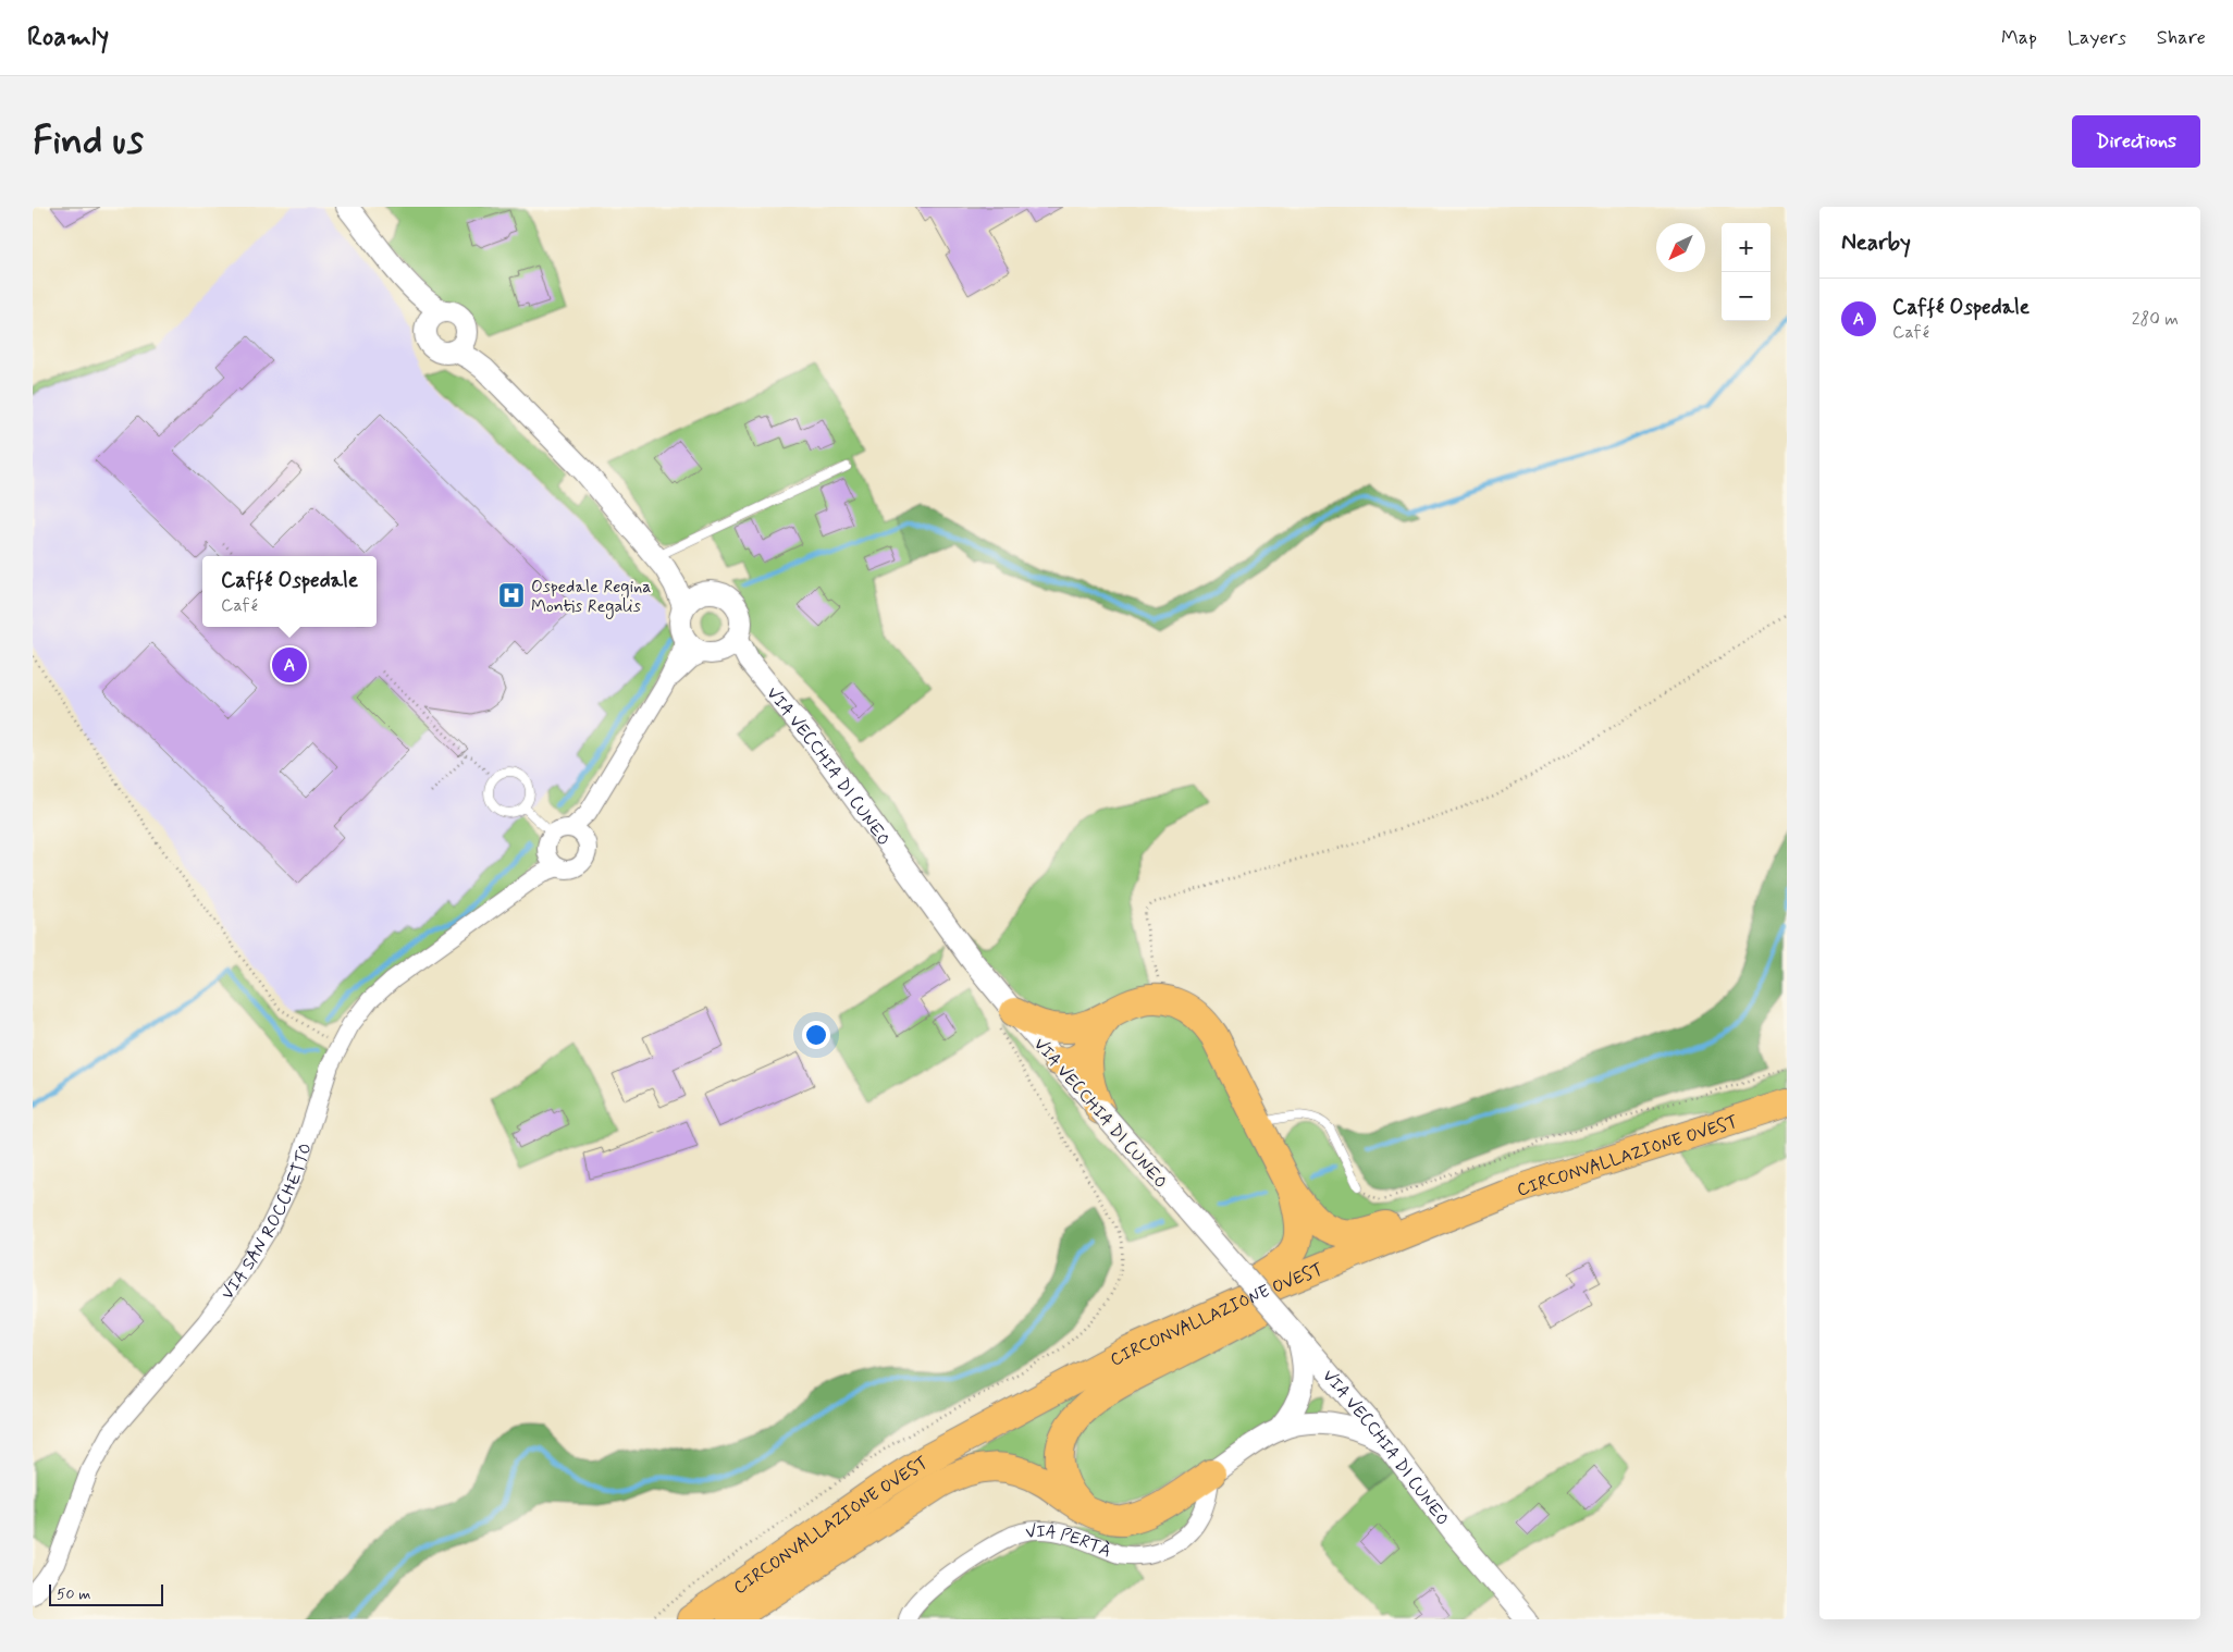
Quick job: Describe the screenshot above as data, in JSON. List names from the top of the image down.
{
  "streets": {
    "highway": ["CIRCONVALLAZIONE OVEST"],
    "street": ["VIA VECCHIA DI CUNEO", "VIA SAN ROCCHETTO", "VIA PERTÀ"]
  },
  "places": {
    "hospital": ["Ospedale Regina Montis Regalis"]
  },
  "scale_bar": "50 m",
  "north": "bottom left",
  "page": {
    "header": "Roamly",
    "nav": ["Map", "Layers", "Share"],
    "buttons": "Directions",
    "title": "Find us",
    "heading": "Nearby",
    "map_buttons": ["+", "−"],
    "list": [
      {
        "mark": "A",
        "name": "Caffé Ospedale",
        "note": "Café",
        "value": "280 m"
      }
    ],
    "popup": ["Caffé Ospedale", "Café"],
    "pins": "A",
    "scale": "50 m"
  }
}
